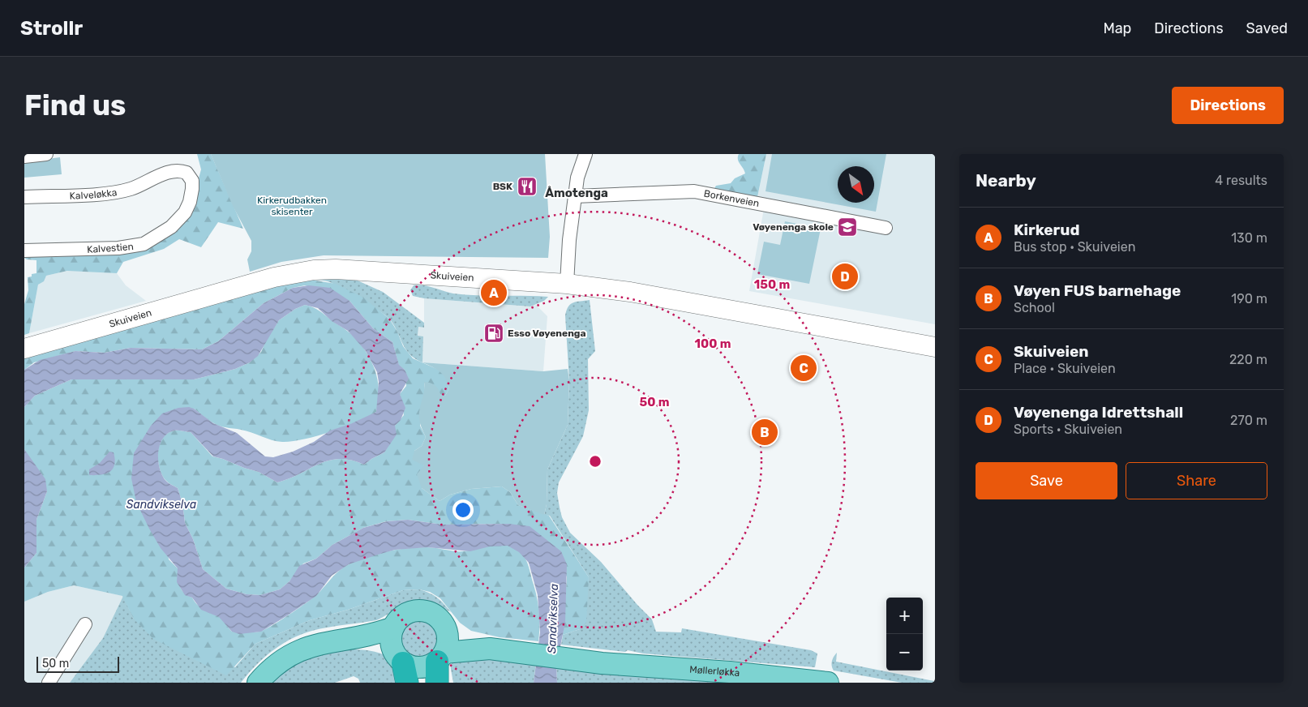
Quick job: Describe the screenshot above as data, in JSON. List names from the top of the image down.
{
  "streets": {
    "main road": ["Skuiveien", "Møllerløkka"],
    "street": ["Kalveløkka", "Borkenveien", "Kalvestien"]
  },
  "crossings": [
    ["Kalveløkka", "Kalvestien"]
  ],
  "districts": ["Åmotenga"],
  "water": ["Sandvikselva"],
  "parks": ["Kirkerudbakken skisenter"],
  "places": {
    "restaurant": ["BSK"],
    "school or university": ["Vøyenenga skole"],
    "fuel station": ["Esso Vøyenenga"]
  },
  "scale_bar": "50 m",
  "north": "bottom right",
  "page": {
    "header": "Strollr",
    "nav": ["Map", "Directions", "Saved"],
    "buttons": [
      "Directions",
      ["Save", "Share"]
    ],
    "title": "Find us",
    "heading": ["Nearby", "4 results"],
    "list": [
      {
        "mark": "A",
        "name": "Kirkerud",
        "note": "Bus stop · Skuiveien",
        "value": "130 m"
      },
      {
        "mark": "B",
        "name": "Vøyen FUS barnehage",
        "note": "School",
        "value": "190 m"
      },
      {
        "mark": "C",
        "name": "Skuiveien",
        "note": "Place · Skuiveien",
        "value": "220 m"
      },
      {
        "mark": "D",
        "name": "Vøyenenga Idrettshall",
        "note": "Sports · Skuiveien",
        "value": "270 m"
      }
    ],
    "pins": [
      "D",
      "A",
      "C",
      "B"
    ],
    "map_buttons": ["+", "−"],
    "scale": "50 m"
  },
  "rings": ["150 m", "100 m", "50 m"]
}
